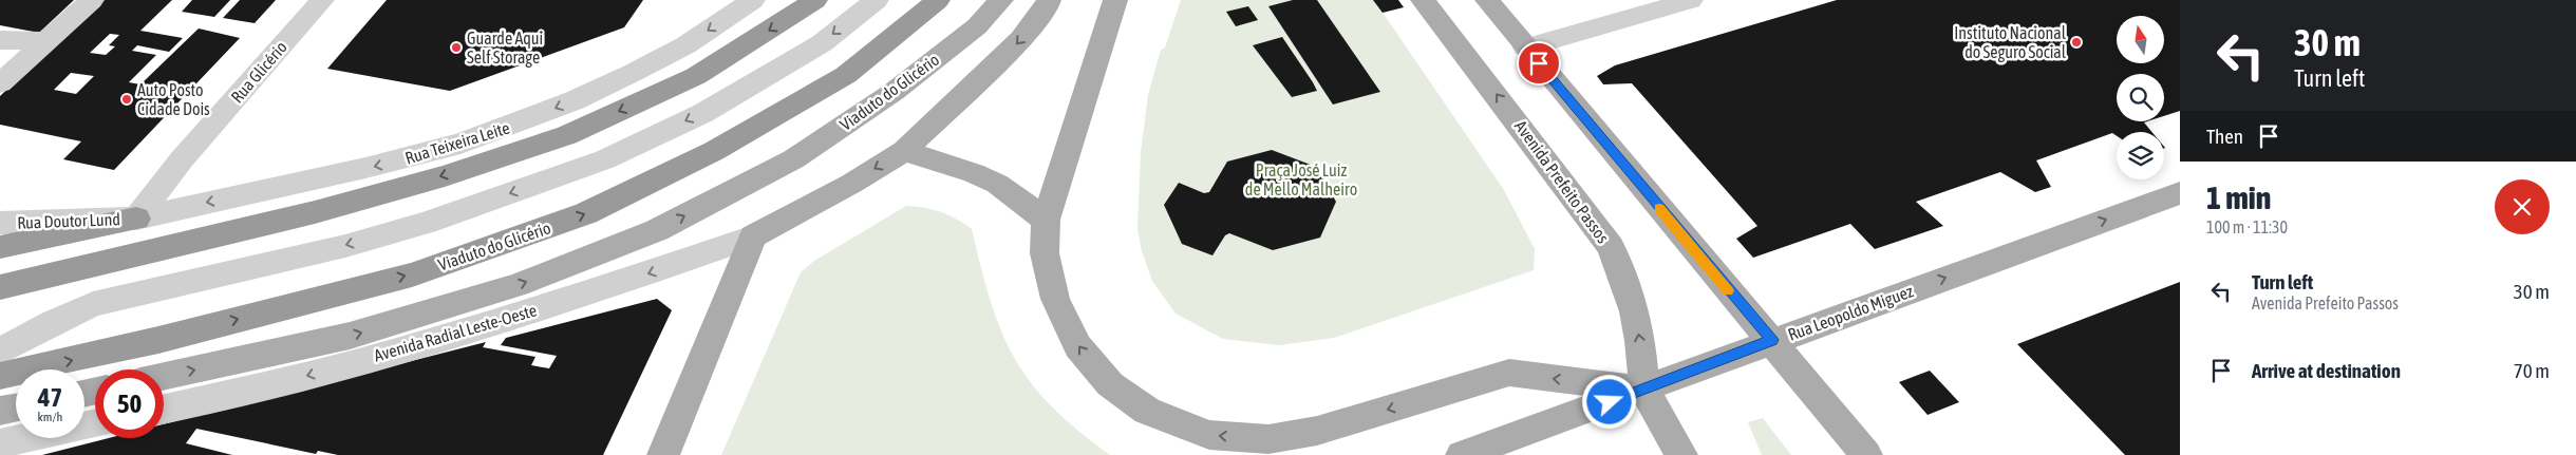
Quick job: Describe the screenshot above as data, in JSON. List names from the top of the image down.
{
  "streets": {
    "highway": ["Viaduto do Glicério"],
    "main road": ["Avenida Prefeito Passos", "Rua Leopoldo Miguez"],
    "street": [
      "Rua Glicério",
      "Rua Teixeira Leite",
      "Rua Doutor Lund",
      "Avenida Radial Leste-Oeste"
    ]
  },
  "crossings": [
    ["Rua Glicério", "Rua Teixeira Leite"],
    ["Rua Glicério", "Rua Doutor Lund"],
    ["Rua Teixeira Leite", "Rua Doutor Lund"],
    ["Avenida Prefeito Passos", "Rua Leopoldo Miguez"]
  ],
  "one_way": ["Rua Leopoldo Miguez"],
  "parks": ["Praça José Luiz de Mello Malheiro"],
  "places": ["Instituto Nacional do Seguro Social", "Guarde Aqui Self Storage", "Auto Posto Cidade Dois"],
  "north": "top",
  "page": {
    "turn": ["30 m", "Turn left"],
    "then": "Then",
    "heading": ["1 min", "100 m · 11:30"],
    "list": [
      {
        "name": "Turn left",
        "note": "Avenida Prefeito Passos",
        "value": "30 m"
      },
      {
        "name": "Arrive at destination",
        "value": "70 m"
      }
    ],
    "speed": "47 km/h",
    "limit": "50"
  }
}
